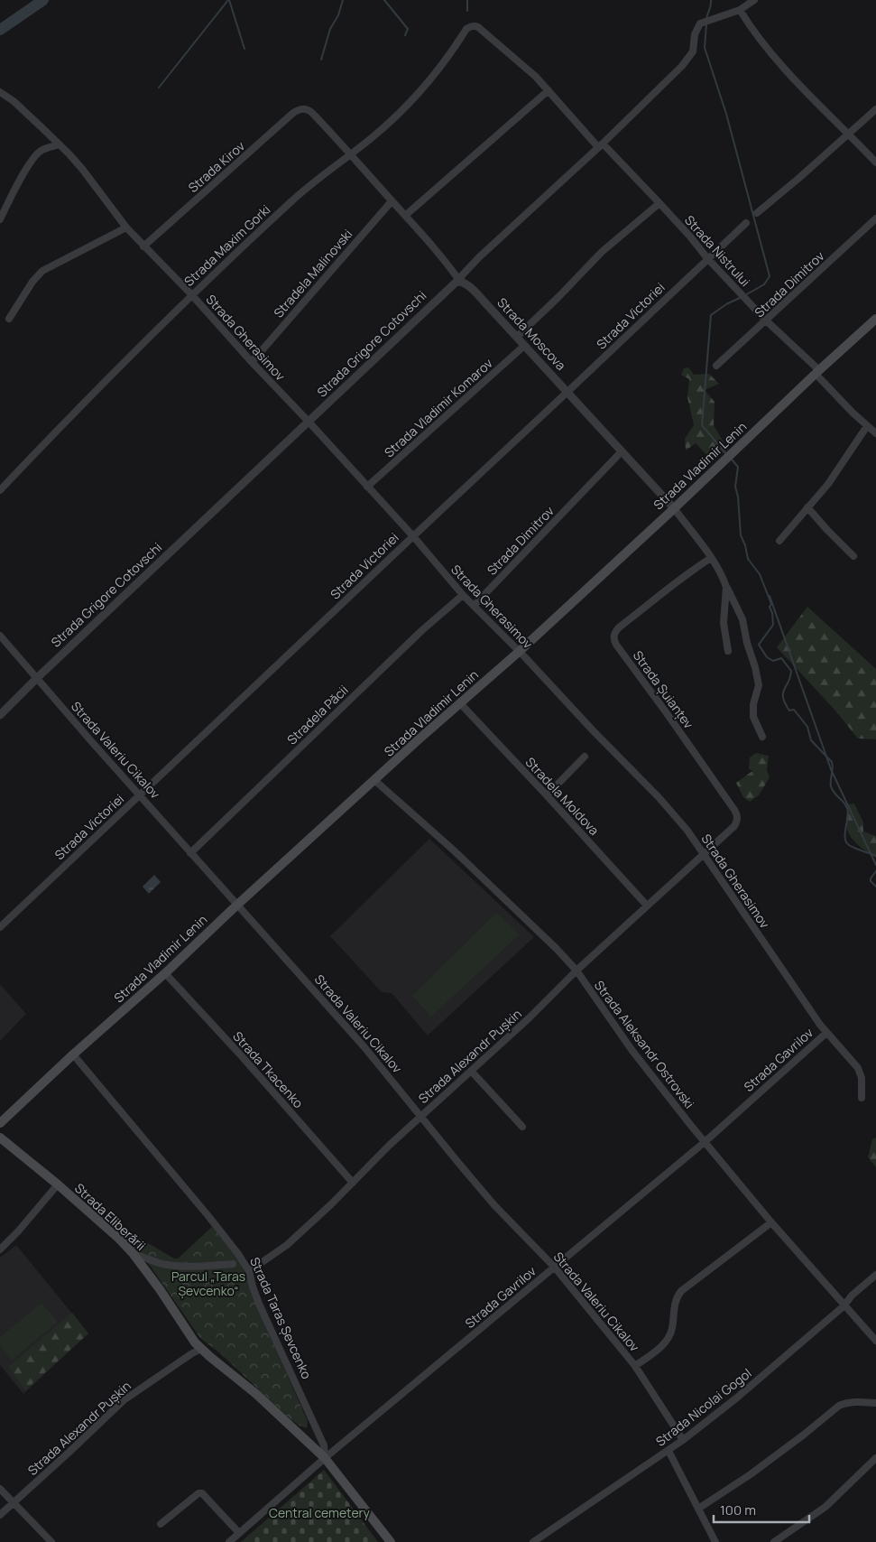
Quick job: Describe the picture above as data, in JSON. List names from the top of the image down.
{
  "streets": {
    "main road": ["Strada Vladimir Lenin", "Strada Eliberării", "Strada Taras Șevcenko"],
    "street": [
      "Strada Kirov",
      "Strada Maxim Gorki",
      "Strada Nistrului",
      "Stradela Malinovski",
      "Strada Dimitrov",
      "Strada Victoriei",
      "Strada Moscova",
      "Strada Gherasimov",
      "Strada Grigore Cotovschi",
      "Strada Vladimir Komarov",
      "Strada Șuianțev",
      "Stradela Păcii",
      "Strada Valeriu Cikalov",
      "Stradela Moldova",
      "Strada Aleksandr Ostrovski",
      "Strada Alexandr Pușkin",
      "Strada Gavrilov",
      "Strada Tkacenko",
      "Strada Nicolai Gogol"
    ]
  },
  "crossings": [
    ["Strada Kirov", "Strada Moscova"],
    ["Strada Kirov", "Strada Gherasimov"],
    ["Strada Maxim Gorki", "Strada Nistrului"],
    ["Strada Maxim Gorki", "Strada Moscova"],
    ["Strada Maxim Gorki", "Strada Gherasimov"],
    ["Strada Nistrului", "Strada Dimitrov"],
    ["Strada Nistrului", "Strada Victoriei"],
    ["Strada Nistrului", "Strada Grigore Cotovschi"],
    ["Strada Nistrului", "Strada Vladimir Lenin"],
    ["Stradela Malinovski", "Strada Moscova"],
    ["Stradela Malinovski", "Strada Gherasimov"],
    ["Strada Dimitrov", "Strada Moscova"],
    ["Strada Dimitrov", "Strada Gherasimov"],
    ["Strada Victoriei", "Strada Moscova"],
    ["Strada Victoriei", "Strada Gherasimov"],
    ["Strada Victoriei", "Strada Valeriu Cikalov"],
    ["Strada Moscova", "Strada Grigore Cotovschi"],
    ["Strada Moscova", "Strada Vladimir Komarov"],
    ["Strada Moscova", "Strada Vladimir Lenin"],
    ["Strada Moscova", "Strada Șuianțev"],
    ["Strada Gherasimov", "Strada Grigore Cotovschi"],
    ["Strada Gherasimov", "Strada Vladimir Komarov"],
    ["Strada Gherasimov", "Strada Vladimir Lenin"],
    ["Strada Gherasimov", "Strada Șuianțev"],
    ["Strada Gherasimov", "Stradela Păcii"],
    ["Strada Gherasimov", "Strada Alexandr Pușkin"],
    ["Strada Gherasimov", "Strada Gavrilov"],
    ["Strada Grigore Cotovschi", "Strada Valeriu Cikalov"],
    ["Strada Vladimir Lenin", "Strada Valeriu Cikalov"],
    ["Strada Vladimir Lenin", "Stradela Moldova"],
    ["Strada Vladimir Lenin", "Strada Aleksandr Ostrovski"],
    ["Strada Vladimir Lenin", "Strada Tkacenko"],
    ["Strada Vladimir Lenin", "Strada Taras Șevcenko"],
    ["Strada Șuianțev", "Strada Alexandr Pușkin"],
    ["Stradela Păcii", "Strada Valeriu Cikalov"],
    ["Strada Valeriu Cikalov", "Strada Alexandr Pușkin"],
    ["Strada Valeriu Cikalov", "Strada Gavrilov"],
    ["Strada Valeriu Cikalov", "Strada Nicolai Gogol"],
    ["Stradela Moldova", "Strada Alexandr Pușkin"],
    ["Strada Aleksandr Ostrovski", "Strada Alexandr Pușkin"],
    ["Strada Aleksandr Ostrovski", "Strada Gavrilov"],
    ["Strada Aleksandr Ostrovski", "Strada Nicolai Gogol"],
    ["Strada Alexandr Pușkin", "Strada Tkacenko"],
    ["Strada Alexandr Pușkin", "Strada Eliberării"],
    ["Strada Alexandr Pușkin", "Strada Taras Șevcenko"],
    ["Strada Gavrilov", "Strada Eliberării"],
    ["Strada Gavrilov", "Strada Taras Șevcenko"],
    ["Strada Eliberării", "Strada Taras Șevcenko"]
  ],
  "parks": ["Parcul „Taras Șevcenko“", "Central cemetery"],
  "scale_bar": "100 m"
}
